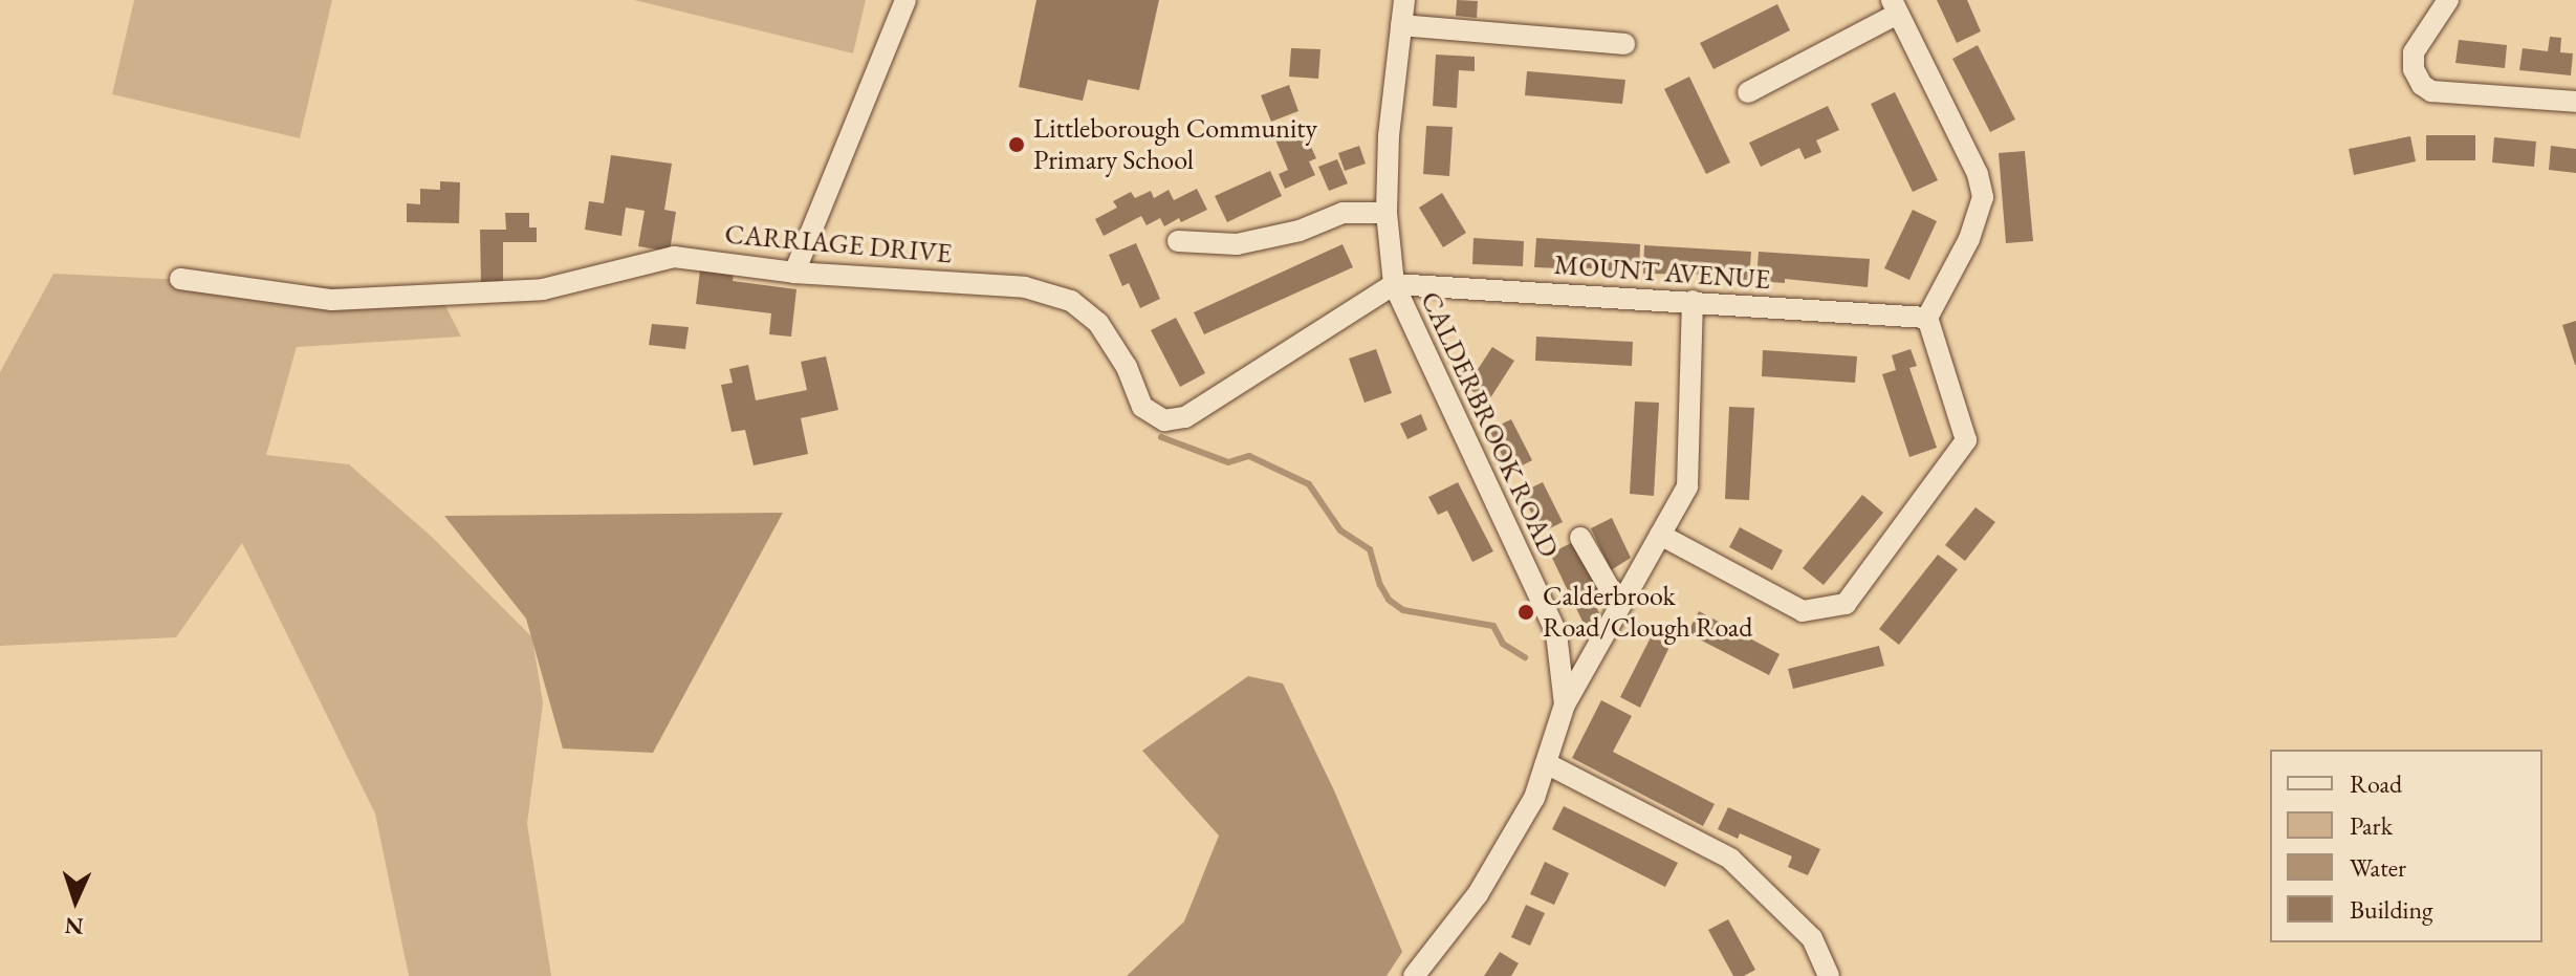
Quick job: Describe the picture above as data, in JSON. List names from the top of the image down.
{
  "streets": {
    "street": ["CARRIAGE DRIVE", "MOUNT AVENUE", "CALDERBROOK ROAD"]
  },
  "crossings": [
    ["CARRIAGE DRIVE", "MOUNT AVENUE"],
    ["CARRIAGE DRIVE", "CALDERBROOK ROAD"],
    ["MOUNT AVENUE", "CALDERBROOK ROAD"]
  ],
  "places": ["Littleborough Community Primary School", "Calderbrook Road/Clough Road"],
  "legend": [
    "Road",
    "Park",
    "Water",
    "Building"
  ],
  "north": "bottom"
}
